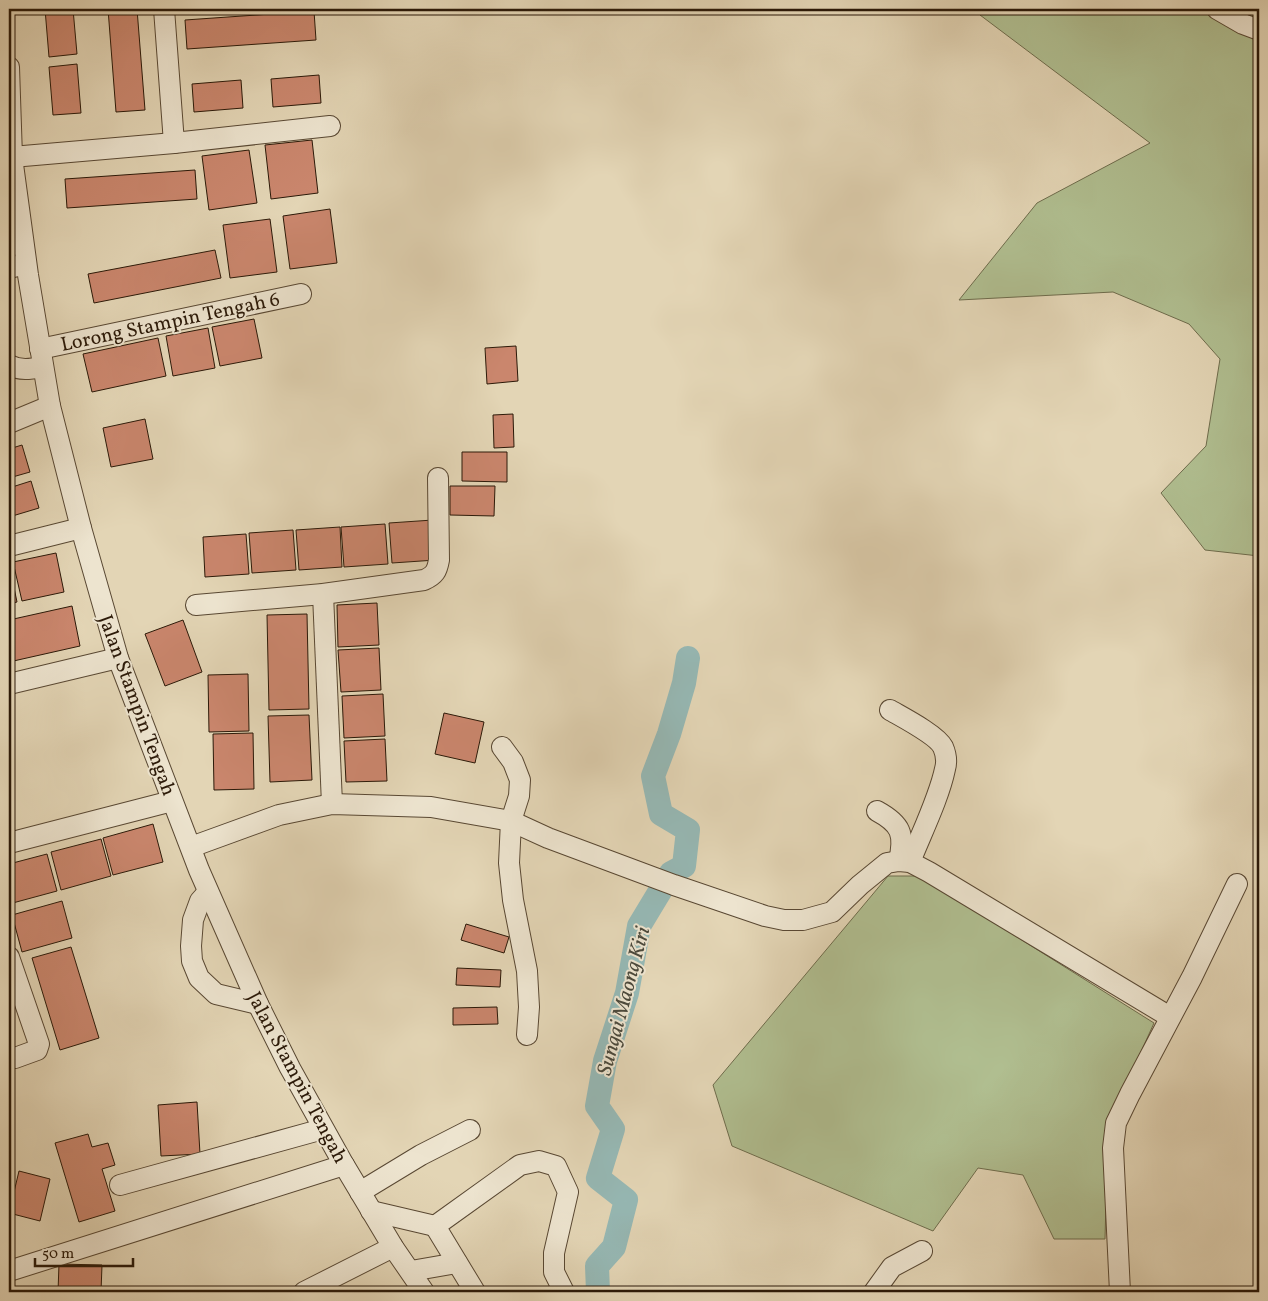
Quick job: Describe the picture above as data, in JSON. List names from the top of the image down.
{
  "streets": {
    "street": ["Lorong Stampin Tengah 6", "Jalan Stampin Tengah"]
  },
  "crossings": [
    ["Lorong Stampin Tengah 6", "Jalan Stampin Tengah"]
  ],
  "water": ["Sungai Maong Kiri"],
  "scale_bar": "50 m"
}
